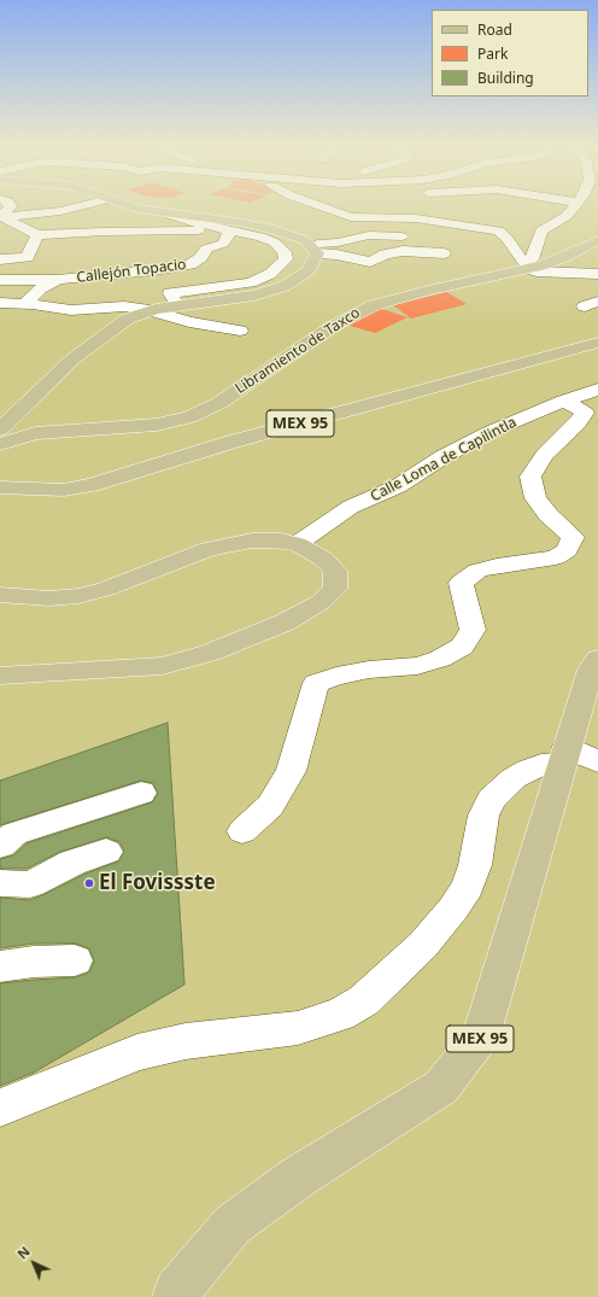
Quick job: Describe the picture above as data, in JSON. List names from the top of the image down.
{
  "streets": {
    "main road": ["Libramiento de Taxco", "MEX 95"],
    "street": ["Callejón Topacio", "Calle Loma de Capilintla"]
  },
  "places": ["El Fovissste"],
  "legend": ["Road", "Park", "Building"],
  "north": "top left"
}
